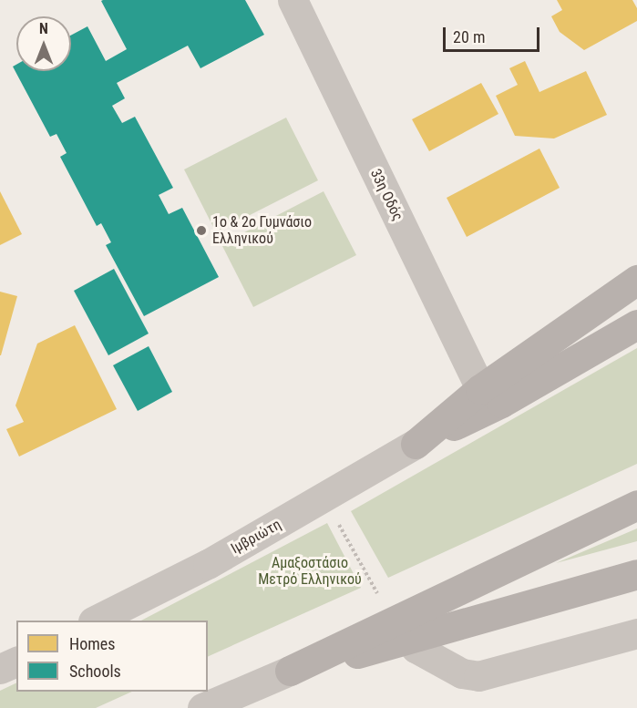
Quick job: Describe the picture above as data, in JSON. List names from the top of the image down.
{
  "streets": {
    "street": ["33η Οδός", "Ιμβριώτη"]
  },
  "parks": ["Αμαξοστάσιο Μετρό Ελληνικού"],
  "places": ["1ο & 2ο Γυμνάσιο Ελληνικού"],
  "legend": ["Homes", "Schools"],
  "scale_bar": "20 m",
  "north": "top"
}
